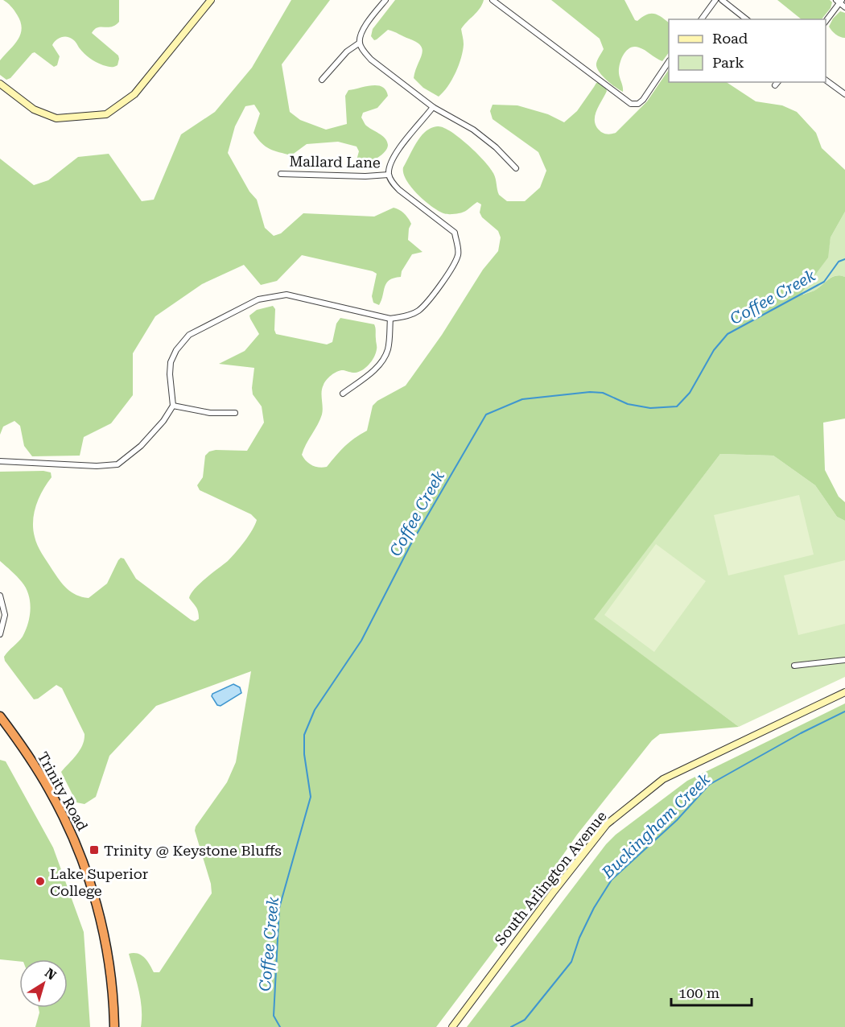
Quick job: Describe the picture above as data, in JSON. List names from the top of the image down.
{
  "streets": {
    "highway": ["Trinity Road"],
    "main road": ["South Arlington Avenue"],
    "street": ["Mallard Lane"]
  },
  "water": ["Coffee Creek", "Buckingham Creek"],
  "places": {
    "transit": ["Trinity @ Keystone Bluffs"],
    "other": ["Lake Superior College"]
  },
  "legend": ["Road", "Park"],
  "scale_bar": "100 m",
  "north": "top right"
}
